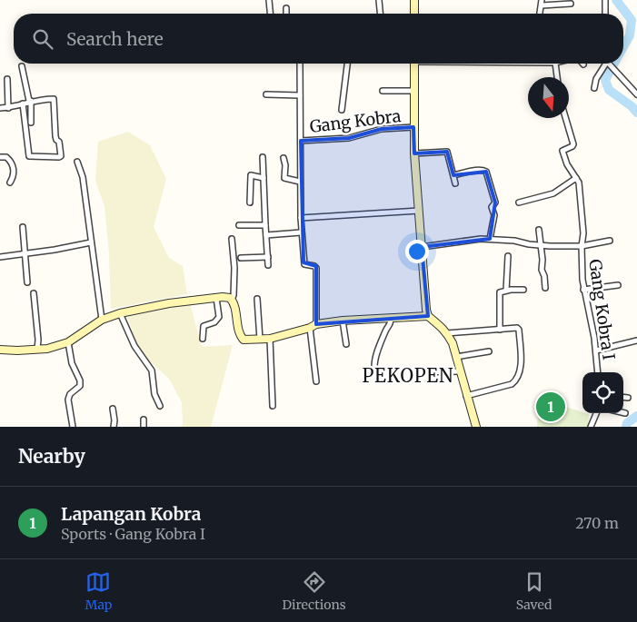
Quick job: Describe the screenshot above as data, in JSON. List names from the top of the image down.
{
  "streets": {
    "street": ["Gang Kobra", "Gang Kobra I"]
  },
  "districts": ["PEKOPEN"],
  "north": "bottom",
  "page": {
    "search": "Search here",
    "pins": "1",
    "heading": "Nearby",
    "list": [
      {
        "mark": "1",
        "name": "Lapangan Kobra",
        "note": "Sports · Gang Kobra I",
        "value": "270 m"
      }
    ],
    "nav": ["Map", "Directions", "Saved"]
  }
}
